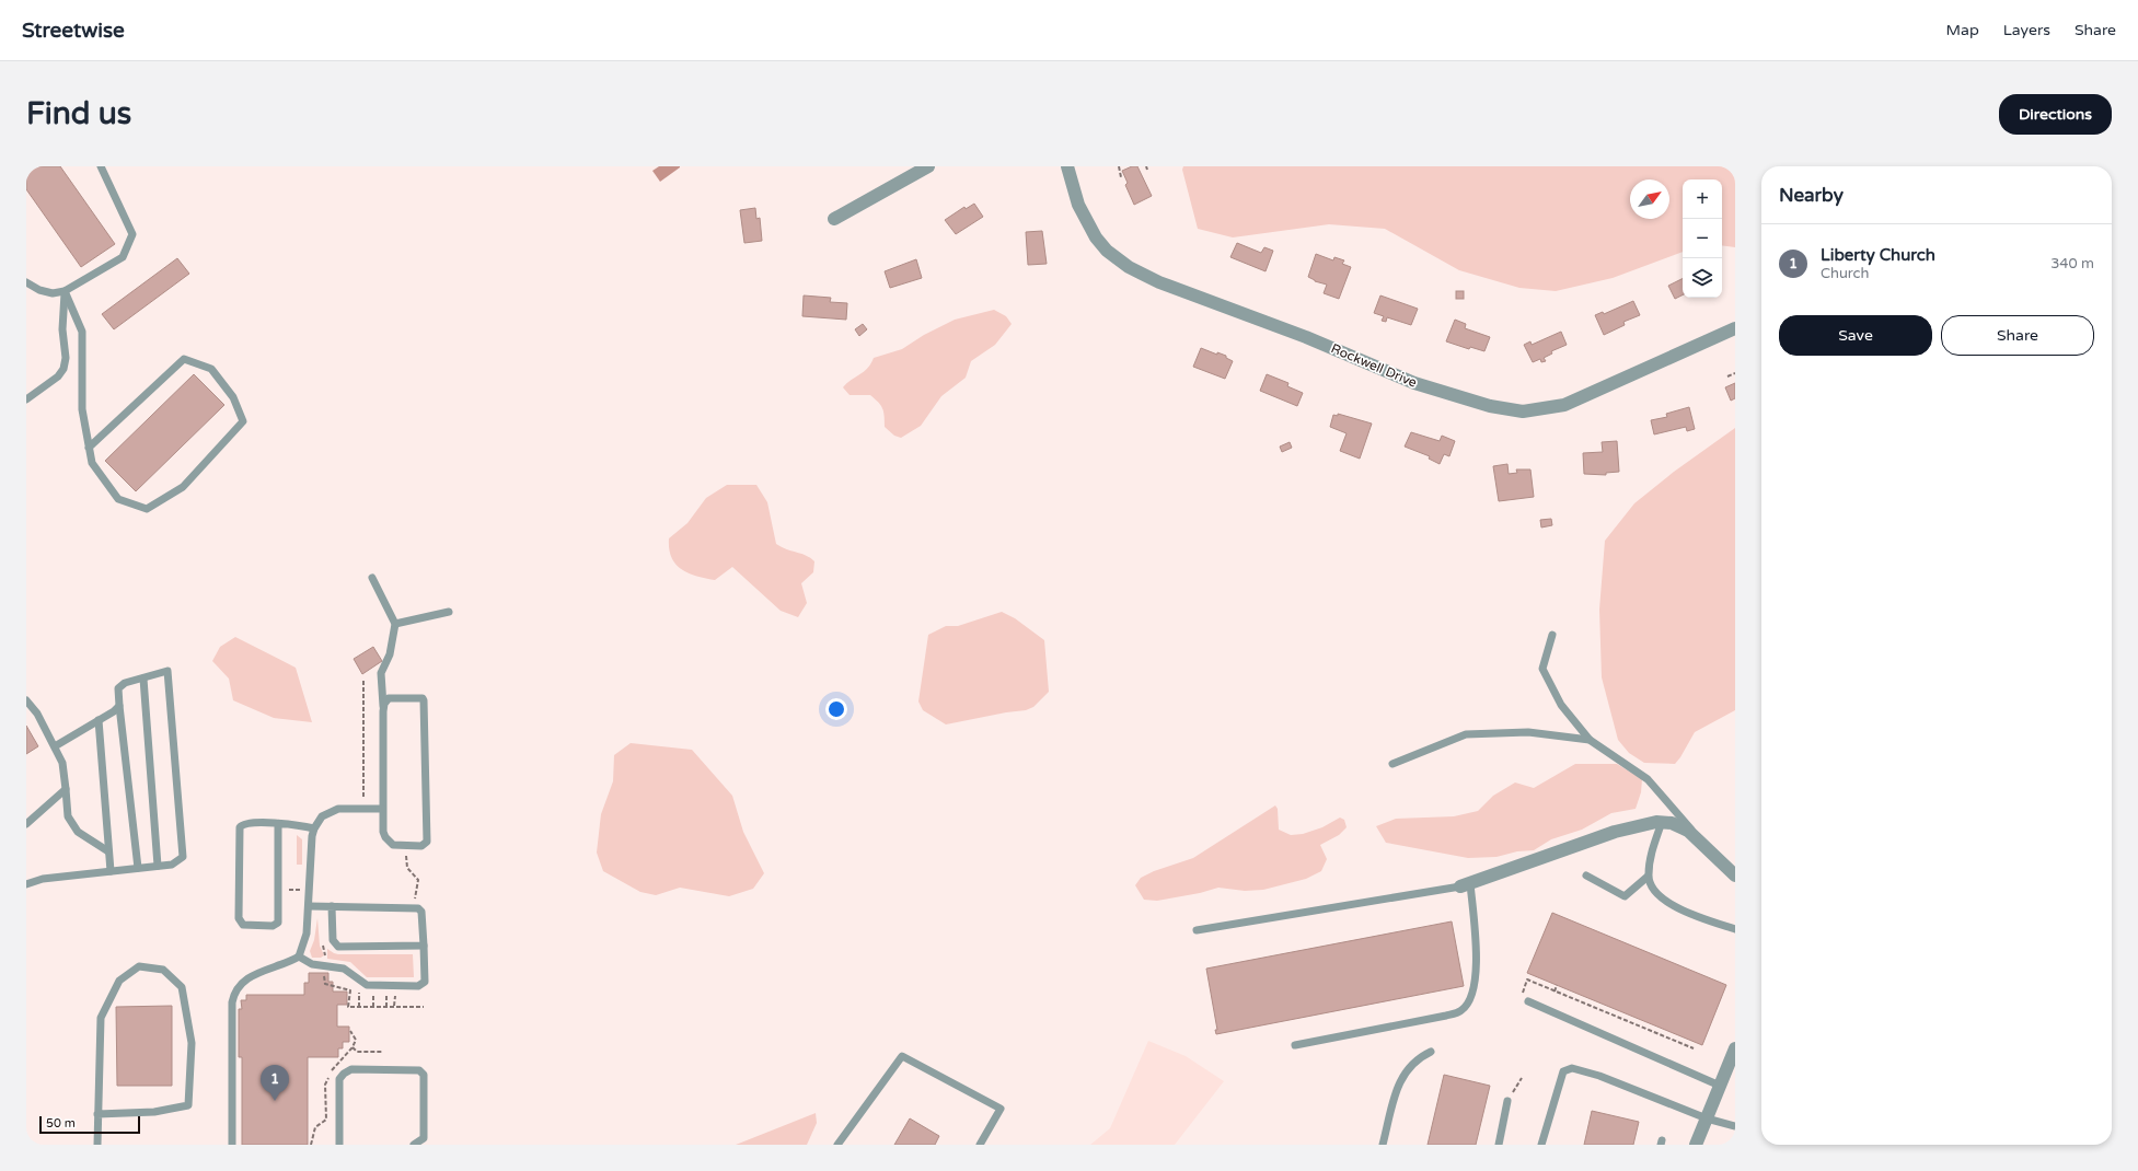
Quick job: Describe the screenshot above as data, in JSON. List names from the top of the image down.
{
  "streets": {
    "street": ["Rockwell Drive"]
  },
  "scale_bar": "50 m",
  "north": "top right",
  "page": {
    "header": "Streetwise",
    "nav": ["Map", "Layers", "Share"],
    "buttons": [
      "Directions",
      ["Save", "Share"]
    ],
    "title": "Find us",
    "heading": "Nearby",
    "map_buttons": ["+", "−"],
    "list": [
      {
        "mark": "1",
        "name": "Liberty Church",
        "note": "Church",
        "value": "340 m"
      }
    ],
    "pins": "1",
    "scale": "50 m"
  }
}
